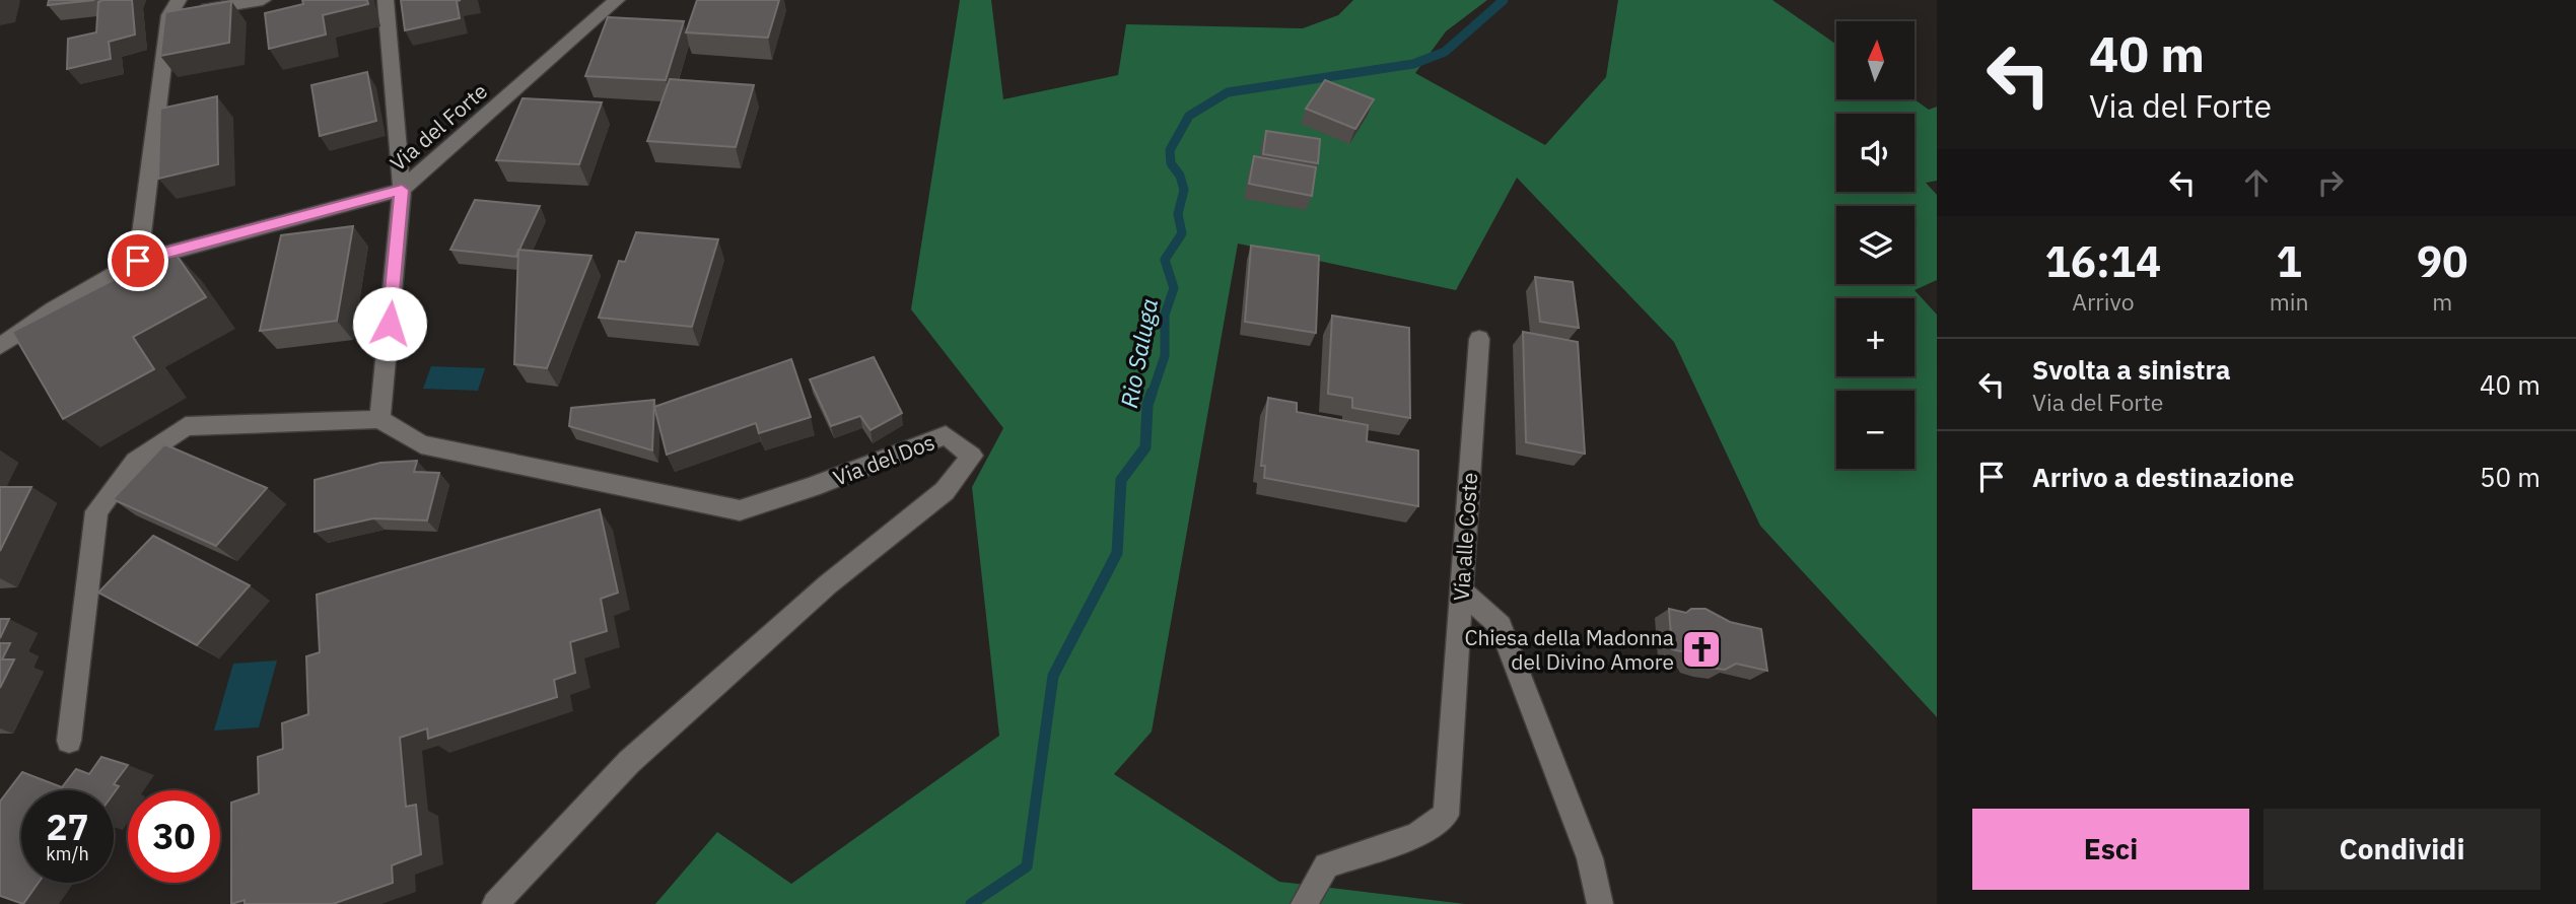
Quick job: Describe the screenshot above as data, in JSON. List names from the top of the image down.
{
  "streets": {
    "street": ["Via del Forte", "Via del Dos", "Via alle Coste"]
  },
  "water": ["Rio Saluga"],
  "places": {
    "church": ["Chiesa della Madonna del Divino Amore"]
  },
  "north": "top",
  "page": {
    "turn": ["40 m", "Via del Forte"],
    "map_buttons": ["+", "−"],
    "eta": [
      "16:14",
      "Arrivo",
      "1",
      "min",
      "90",
      "m"
    ],
    "list": [
      {
        "name": "Svolta a sinistra",
        "note": "Via del Forte",
        "value": "40 m"
      },
      {
        "name": "Arrivo a destinazione",
        "value": "50 m"
      }
    ],
    "speed": "27 km/h",
    "limit": "30",
    "buttons": ["Esci", "Condividi"]
  }
}
